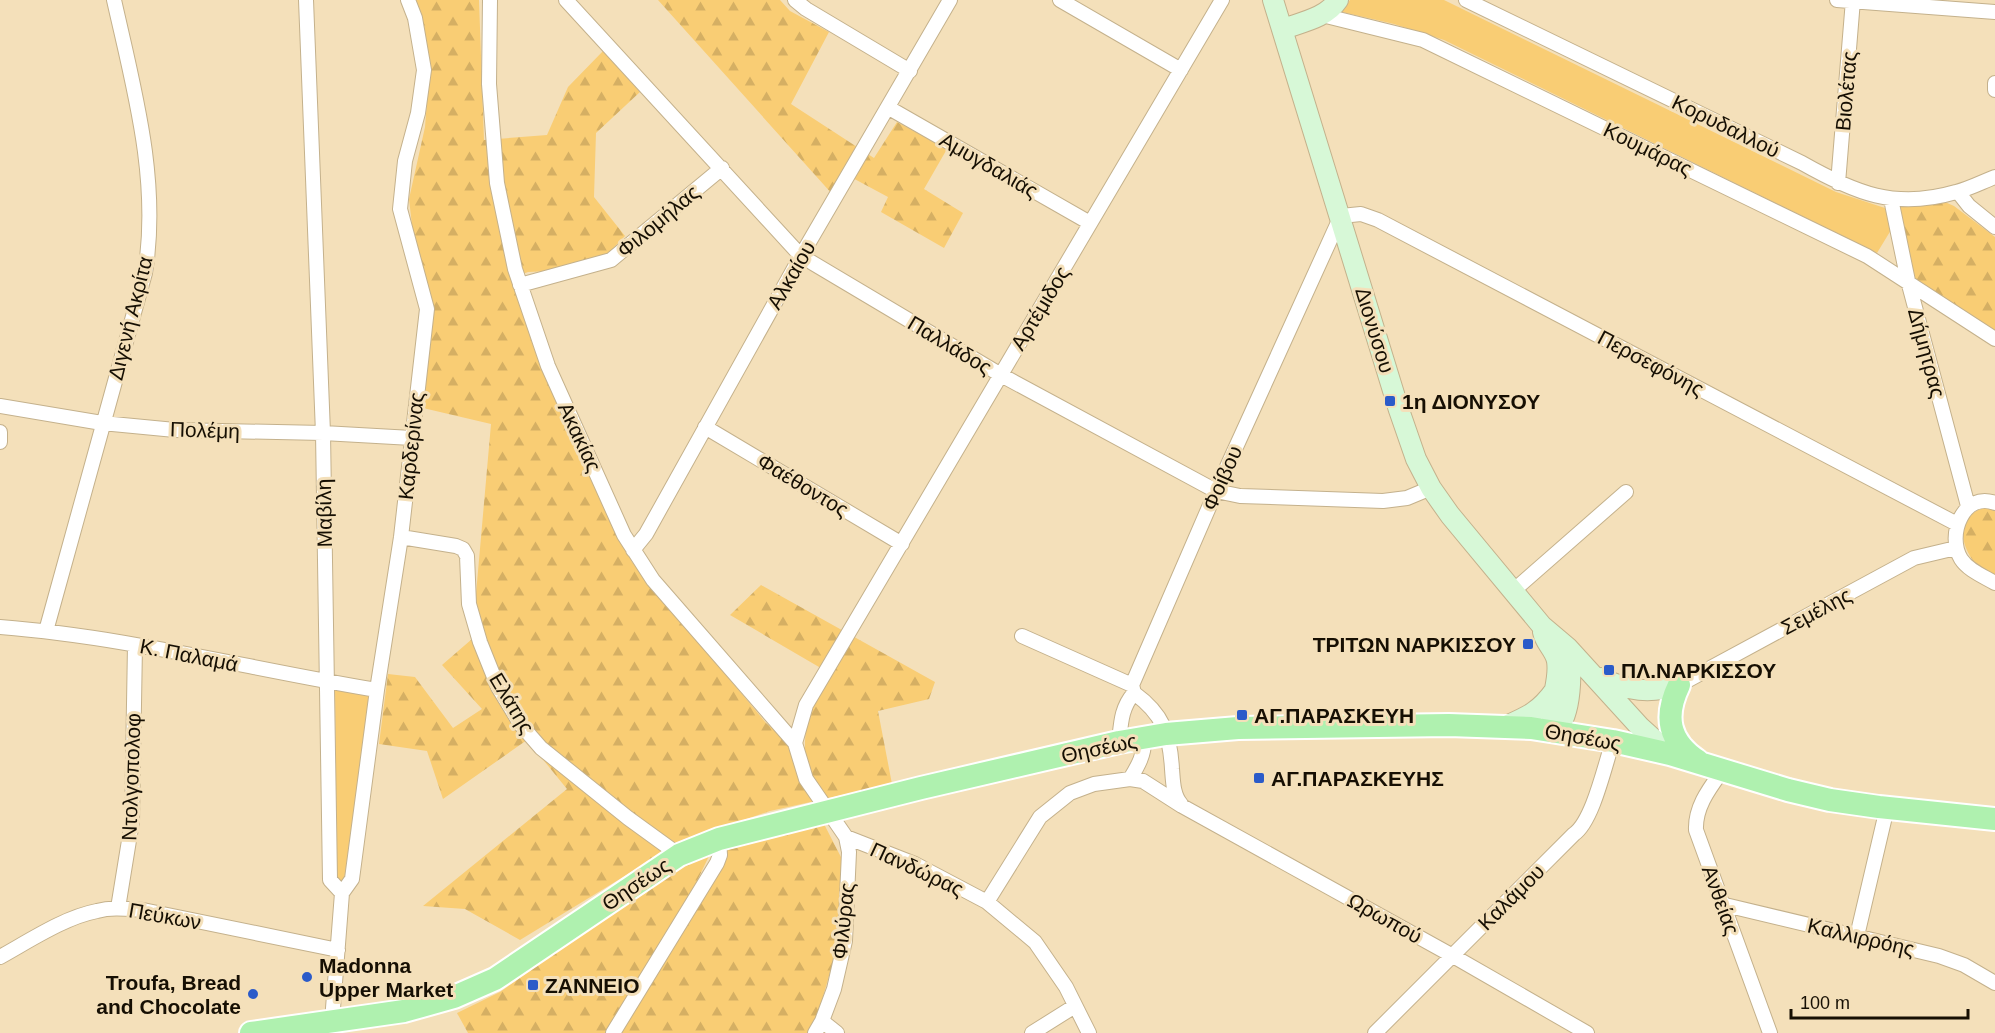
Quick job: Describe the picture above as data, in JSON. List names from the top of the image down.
{
  "streets": {
    "main road": ["Διονύσου", "Θησέως"],
    "street": [
      "Βιολέτας",
      "Κορυδαλλού",
      "Κουμάρας",
      "Αμυγδαλιάς",
      "Φιλομήλας",
      "Αλκαίου",
      "Αρτέμιδος",
      "Διγενή Ακρίτα",
      "Παλλάδος",
      "Δήμητρας",
      "Περσεφόνης",
      "Πολέμη",
      "Ακακίας",
      "Καρδερίνας",
      "Φοίβου",
      "Φαέθοντος",
      "Μαβίλη",
      "Σεμέλης",
      "Κ. Παλαμά",
      "Ελάτης",
      "Ντολγοπολοφ",
      "Πανδώρας",
      "Καλάμου",
      "Ανθείας",
      "Πεύκων",
      "Ωρωπού",
      "Φιλύρας",
      "Καλλιρρόης"
    ]
  },
  "crossings": [
    ["Βιολέτας", "Κορυδαλλού"],
    ["Κορυδαλλού", "Δήμητρας"],
    ["Κουμάρας", "Δήμητρας"],
    ["Αμυγδαλιάς", "Αλκαίου"],
    ["Αμυγδαλιάς", "Αρτέμιδος"],
    ["Φιλομήλας", "Παλλάδος"],
    ["Φιλομήλας", "Ακακίας"],
    ["Αλκαίου", "Παλλάδος"],
    ["Αλκαίου", "Ακακίας"],
    ["Αλκαίου", "Φαέθοντος"],
    ["Αρτέμιδος", "Παλλάδος"],
    ["Αρτέμιδος", "Ακακίας"],
    ["Αρτέμιδος", "Φαέθοντος"],
    ["Διγενή Ακρίτα", "Πολέμη"],
    ["Διγενή Ακρίτα", "Κ. Παλαμά"],
    ["Διονύσου", "Παλλάδος"],
    ["Διονύσου", "Περσεφόνης"],
    ["Διονύσου", "Φοίβου"],
    ["Διονύσου", "Θησέως"],
    ["Παλλάδος", "Φοίβου"],
    ["Περσεφόνης", "Φοίβου"],
    ["Πολέμη", "Καρδερίνας"],
    ["Πολέμη", "Μαβίλη"],
    ["Ακακίας", "Θησέως"],
    ["Καρδερίνας", "Μαβίλη"],
    ["Καρδερίνας", "Κ. Παλαμά"],
    ["Καρδερίνας", "Ελάτης"],
    ["Φοίβου", "Θησέως"],
    ["Μαβίλη", "Κ. Παλαμά"],
    ["Μαβίλη", "Θησέως"],
    ["Μαβίλη", "Πεύκων"],
    ["Κ. Παλαμά", "Ντολγοπολοφ"],
    ["Ελάτης", "Θησέως"],
    ["Θησέως", "Καλάμου"],
    ["Θησέως", "Ανθείας"],
    ["Ντολγοπολοφ", "Πεύκων"],
    ["Πανδώρας", "Ωρωπού"],
    ["Πανδώρας", "Φιλύρας"],
    ["Καλάμου", "Ωρωπού"],
    ["Ανθείας", "Καλλιρρόης"]
  ],
  "places": {
    "transit": [
      "1η ΔΙΟΝΥΣΟΥ",
      "ΤΡΙΤΩΝ ΝΑΡΚΙΣΣΟΥ",
      "ΠΛ.ΝΑΡΚΙΣΣΟΥ",
      "ΑΓ.ΠΑΡΑΣΚΕΥΗ",
      "ΑΓ.ΠΑΡΑΣΚΕΥΗΣ",
      "ΖΑΝΝΕΙΟ"
    ],
    "other": ["Madonna Upper Market", "Troufa, Bread and Chocolate"]
  },
  "scale_bar": "100 m"
}
